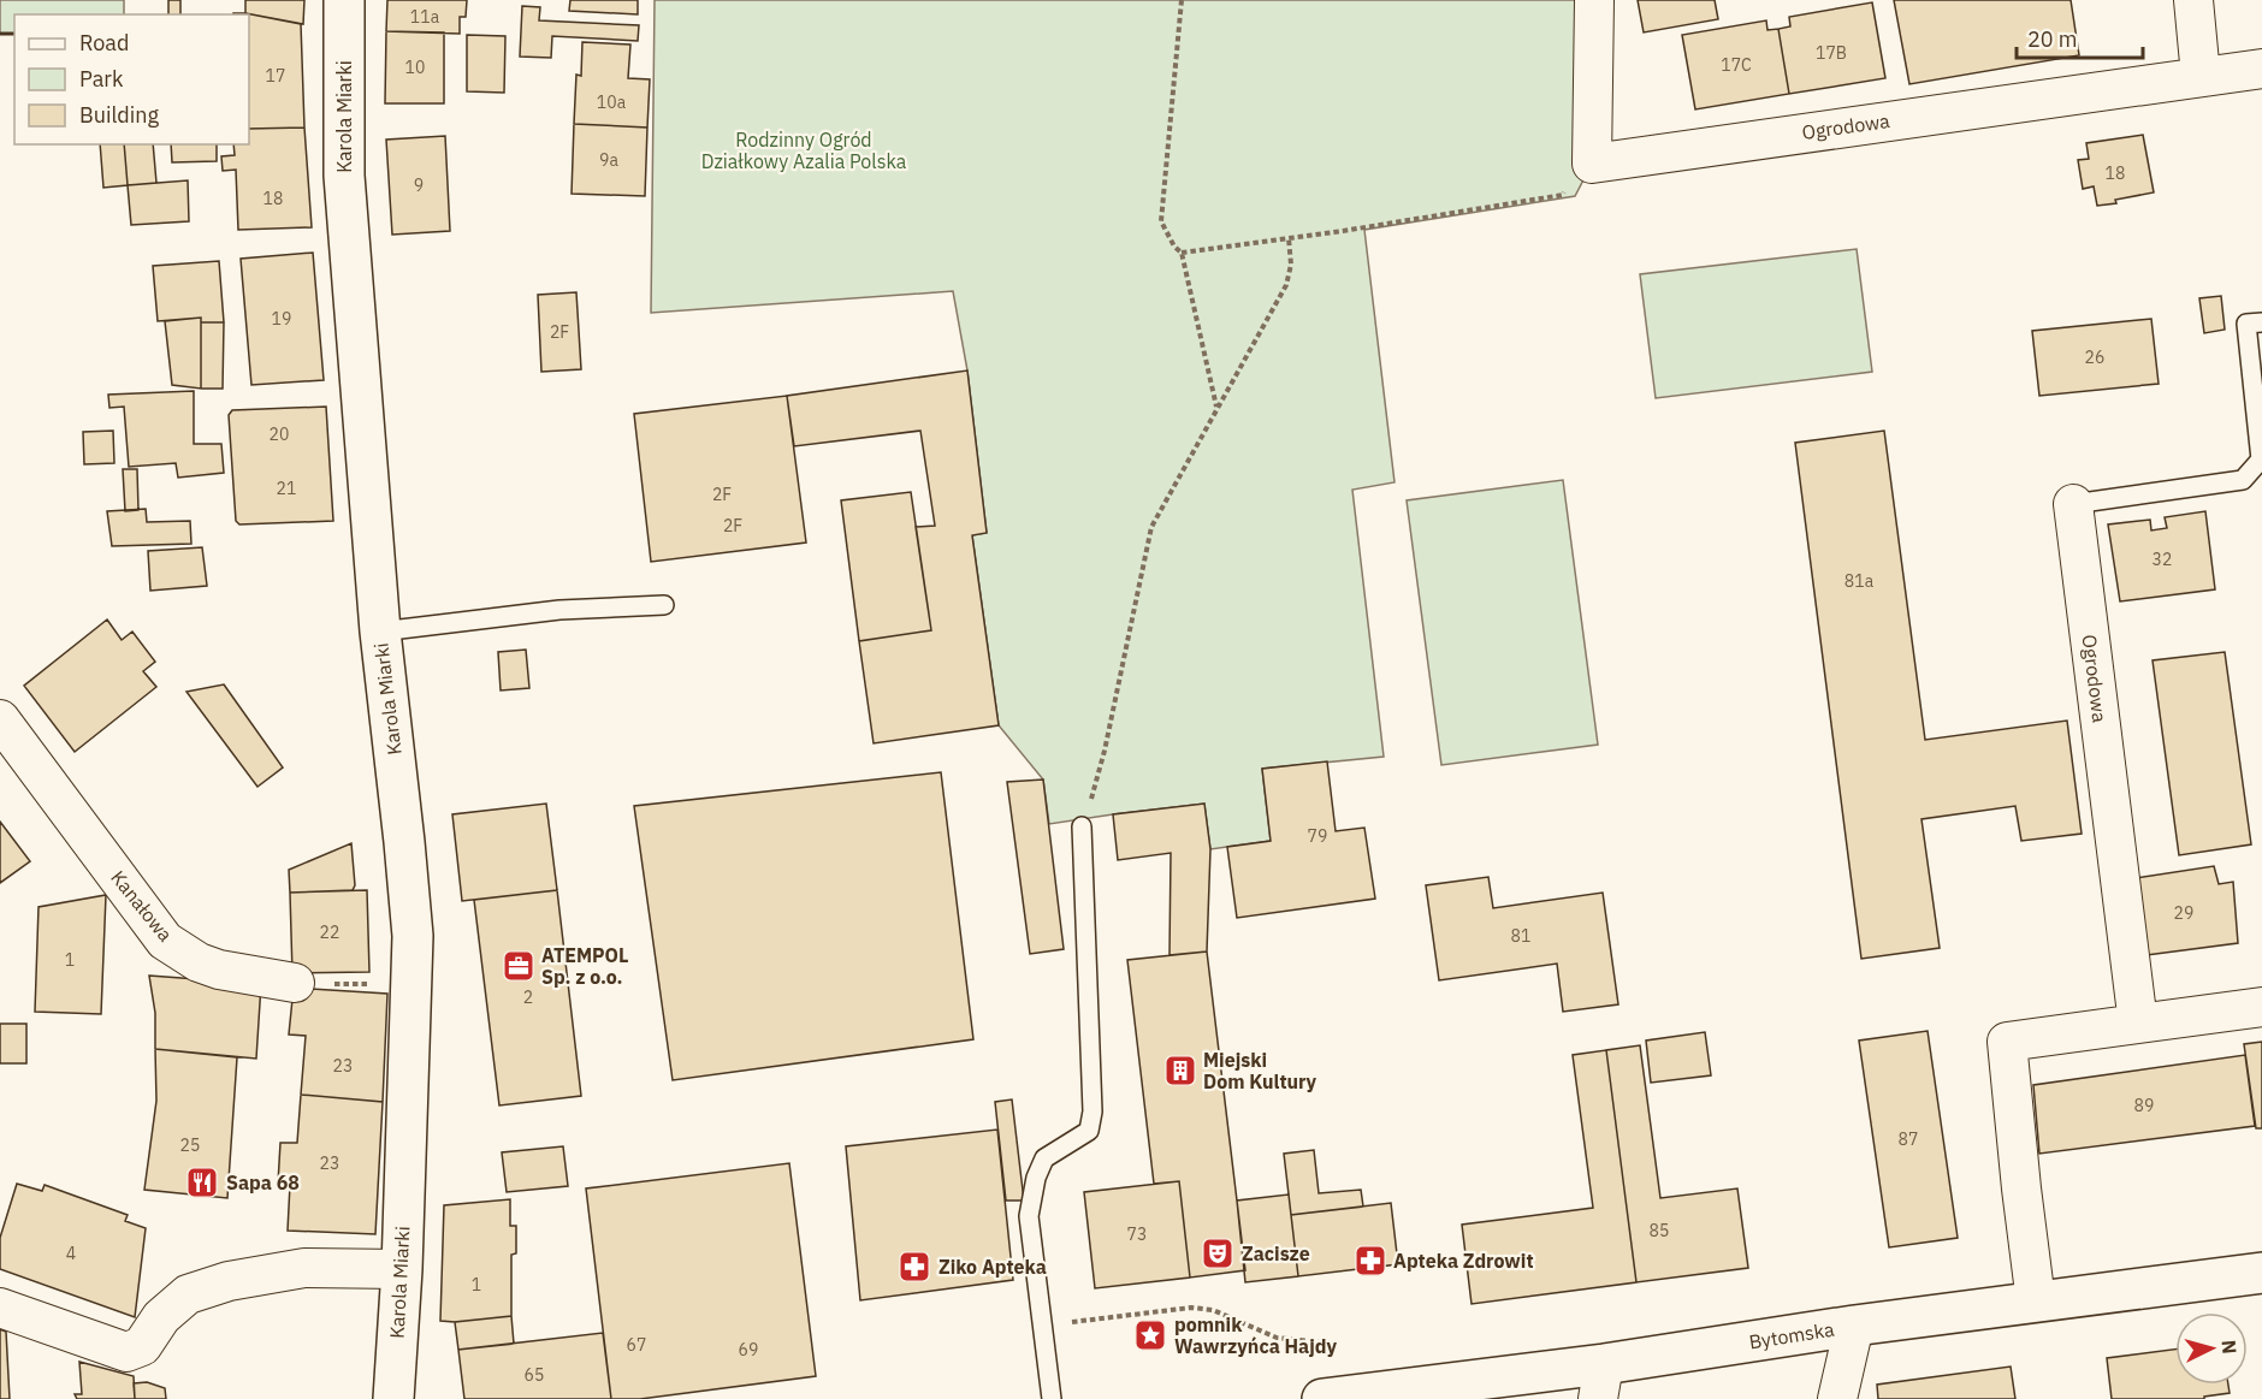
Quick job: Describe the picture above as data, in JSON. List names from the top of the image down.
{
  "streets": {
    "street": [
      "Karola Miarki",
      "Ogrodowa",
      "Kanałowa",
      "Bytomska"
    ]
  },
  "parks": ["Rodzinny Ogród Działkowy Azalia Polska"],
  "places": {
    "office": ["ATEMPOL Sp. z o.o."],
    "building": ["Miejski Dom Kultury"],
    "restaurant": ["Sapa 68"],
    "theatre": ["Zacisze"],
    "pharmacy": ["Apteka Zdrowit", "Ziko Apteka"],
    "place": ["pomnik Wawrzyńca Hajdy"]
  },
  "house_numbers": [
    "11a",
    "17B",
    "17C",
    "10",
    "17",
    "10a",
    "9a",
    "18",
    "9",
    "18",
    "19",
    "2F",
    "26",
    "20",
    "21",
    "2F",
    "2F",
    "32",
    "81a",
    "79",
    "29",
    "22",
    "81",
    "1",
    "2",
    "23",
    "89",
    "87",
    "25",
    "23",
    "85",
    "73",
    "4",
    "1",
    "67",
    "69",
    "65"
  ],
  "legend": ["Road", "Park", "Building"],
  "scale_bar": "20 m",
  "north": "right"
}
